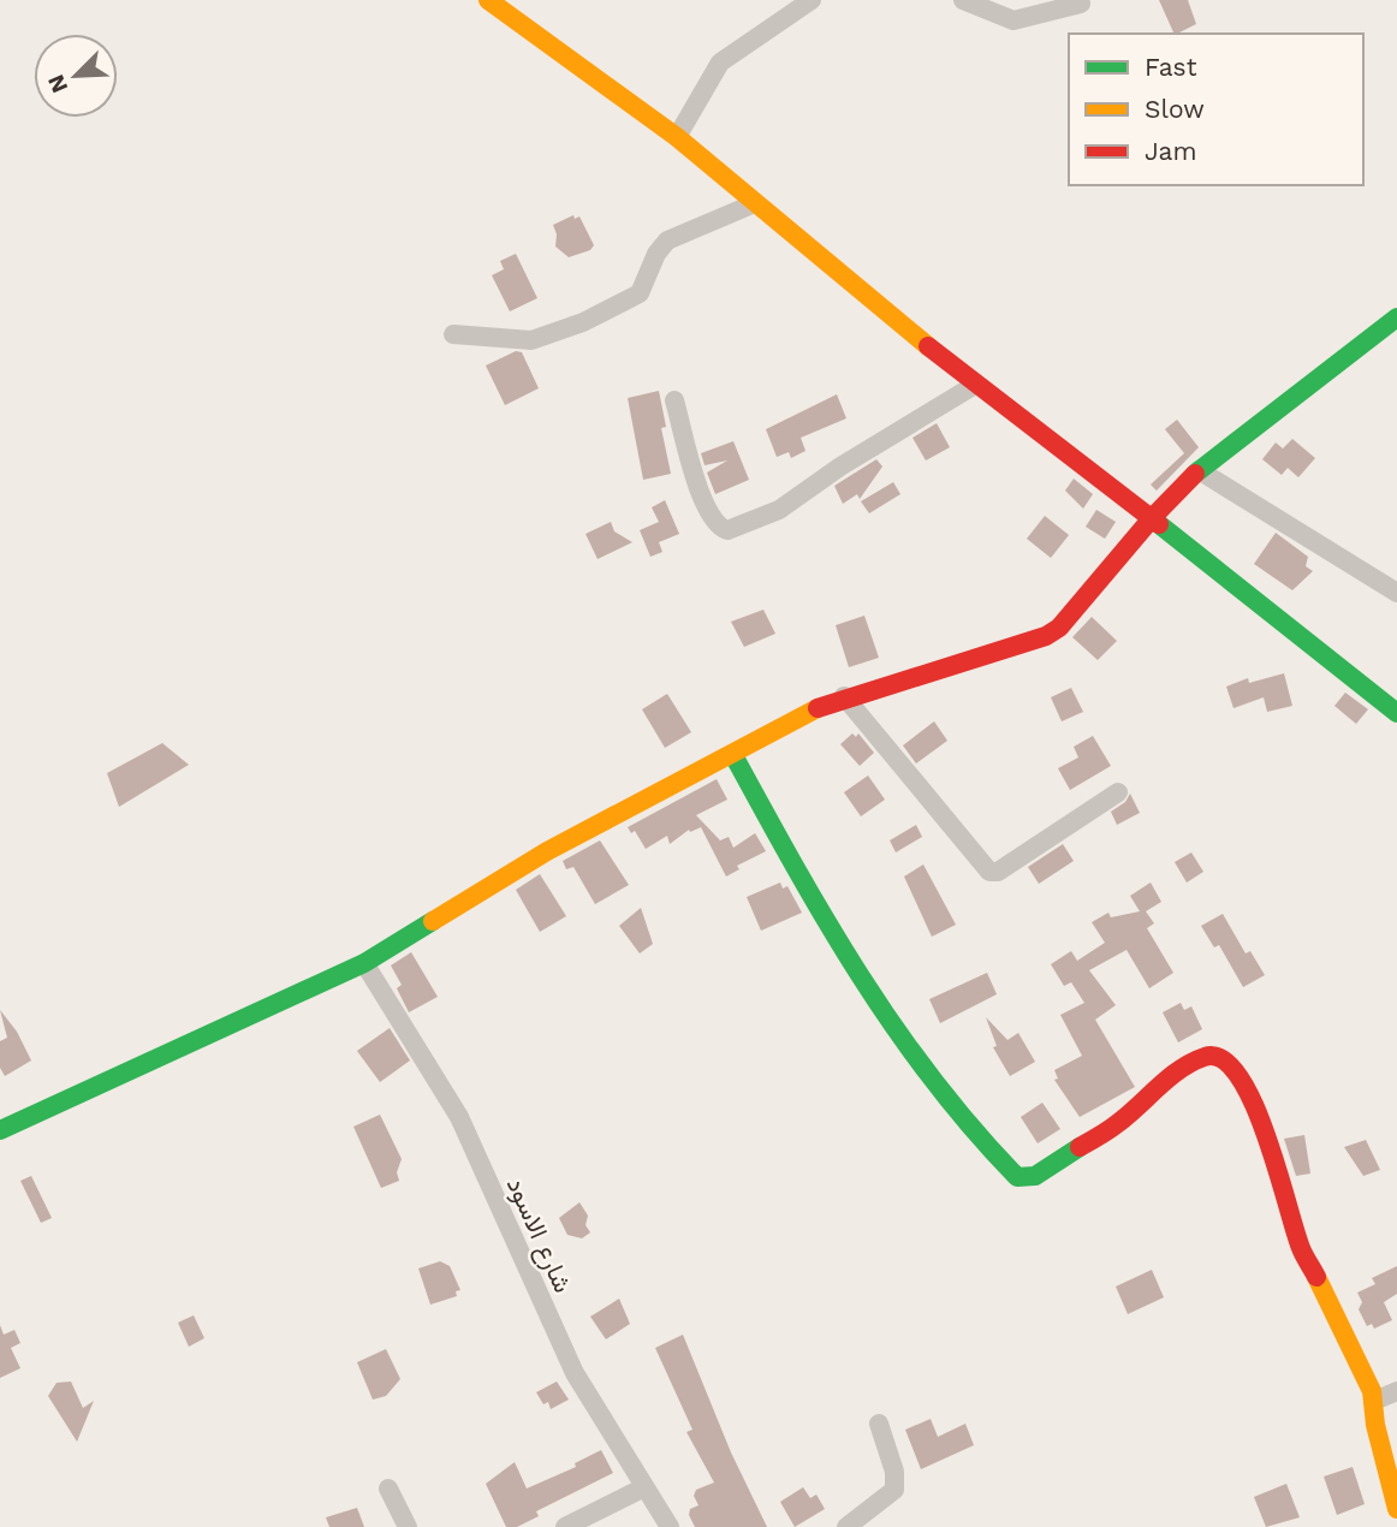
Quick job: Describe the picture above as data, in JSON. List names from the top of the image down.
{
  "streets": {
    "street": ["شارع الاسود"]
  },
  "legend": ["Fast", "Slow", "Jam"],
  "north": "bottom left"
}
